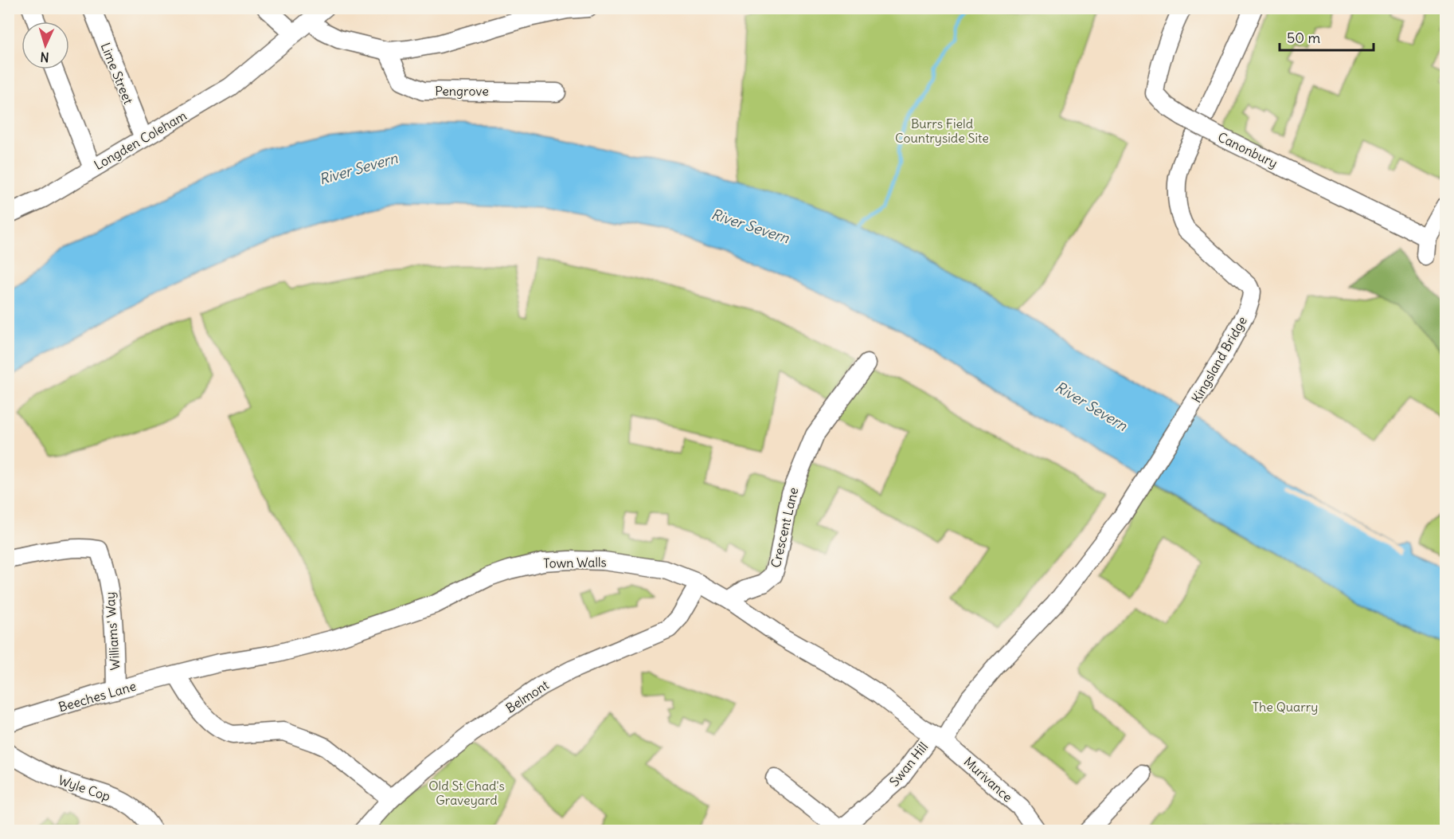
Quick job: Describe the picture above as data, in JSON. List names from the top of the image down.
{
  "streets": {
    "street": [
      "Lime Street",
      "Pengrove",
      "Longden Coleham",
      "Canonbury",
      "Kingsland Bridge",
      "Crescent Lane",
      "Town Walls",
      "Williams' Way",
      "Beeches Lane",
      "Belmont",
      "Swan Hill",
      "Murivance",
      "Wyle Cop"
    ]
  },
  "crossings": [
    ["Lime Street", "Longden Coleham"],
    ["Kingsland Bridge", "Town Walls"],
    ["Kingsland Bridge", "Swan Hill"],
    ["Kingsland Bridge", "Murivance"],
    ["Crescent Lane", "Town Walls"],
    ["Town Walls", "Beeches Lane"],
    ["Town Walls", "Belmont"],
    ["Town Walls", "Swan Hill"],
    ["Town Walls", "Murivance"],
    ["Williams' Way", "Beeches Lane"],
    ["Swan Hill", "Murivance"]
  ],
  "water": ["River Severn"],
  "parks": ["Burrs Field Countryside Site", "The Quarry", "Old St Chad's Graveyard"],
  "scale_bar": "50 m",
  "north": "bottom"
}
